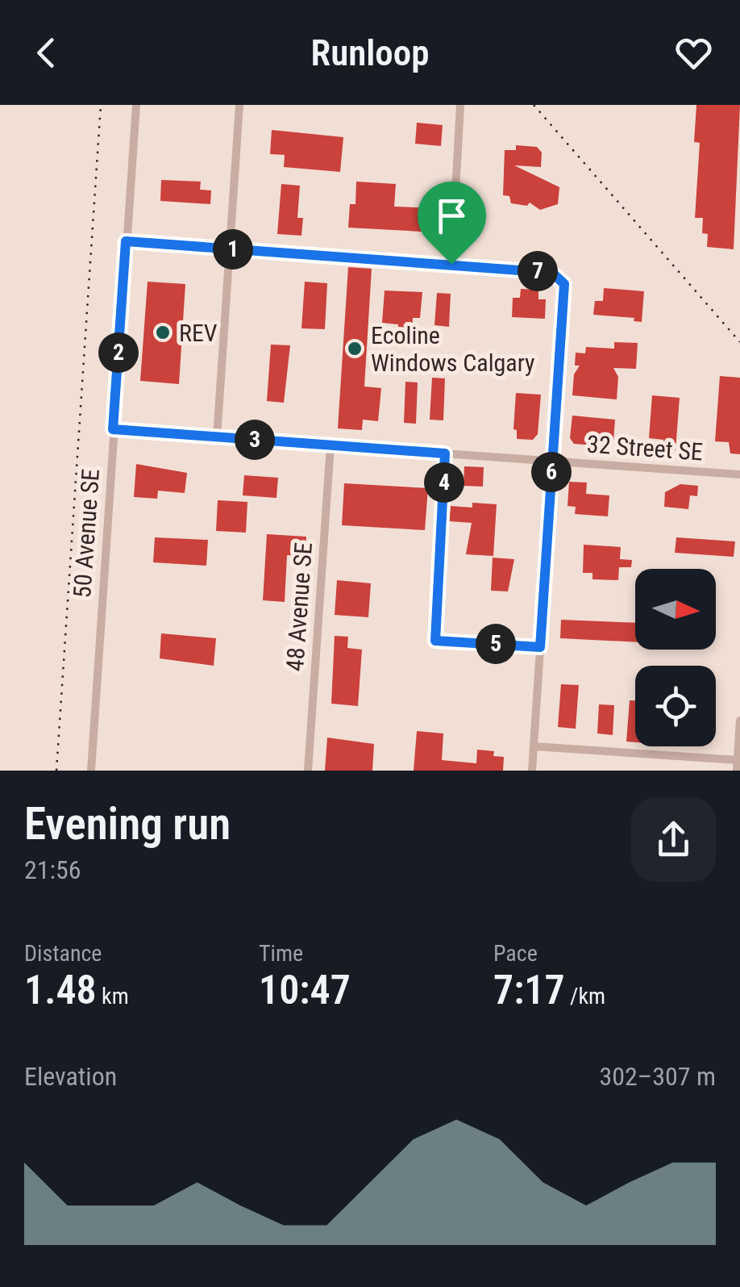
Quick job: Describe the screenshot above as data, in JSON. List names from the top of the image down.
{
  "streets": {
    "street": ["32 Street SE", "50 Avenue SE", "48 Avenue SE"]
  },
  "crossings": [
    ["32 Street SE", "50 Avenue SE"],
    ["32 Street SE", "48 Avenue SE"]
  ],
  "places": ["REV", "Ecoline Windows Calgary"],
  "north": "right",
  "page": {
    "header": "Runloop",
    "pins": [
      "1",
      "7",
      "2",
      "3",
      "6",
      "4",
      "5"
    ],
    "heading": ["Evening run", "21:56"],
    "stats": [
      ["Distance", "1.48 km"],
      ["Time", "10:47"],
      ["Pace", "7:17 /km"]
    ],
    "chart": ["Elevation", "302–307 m"]
  }
}
